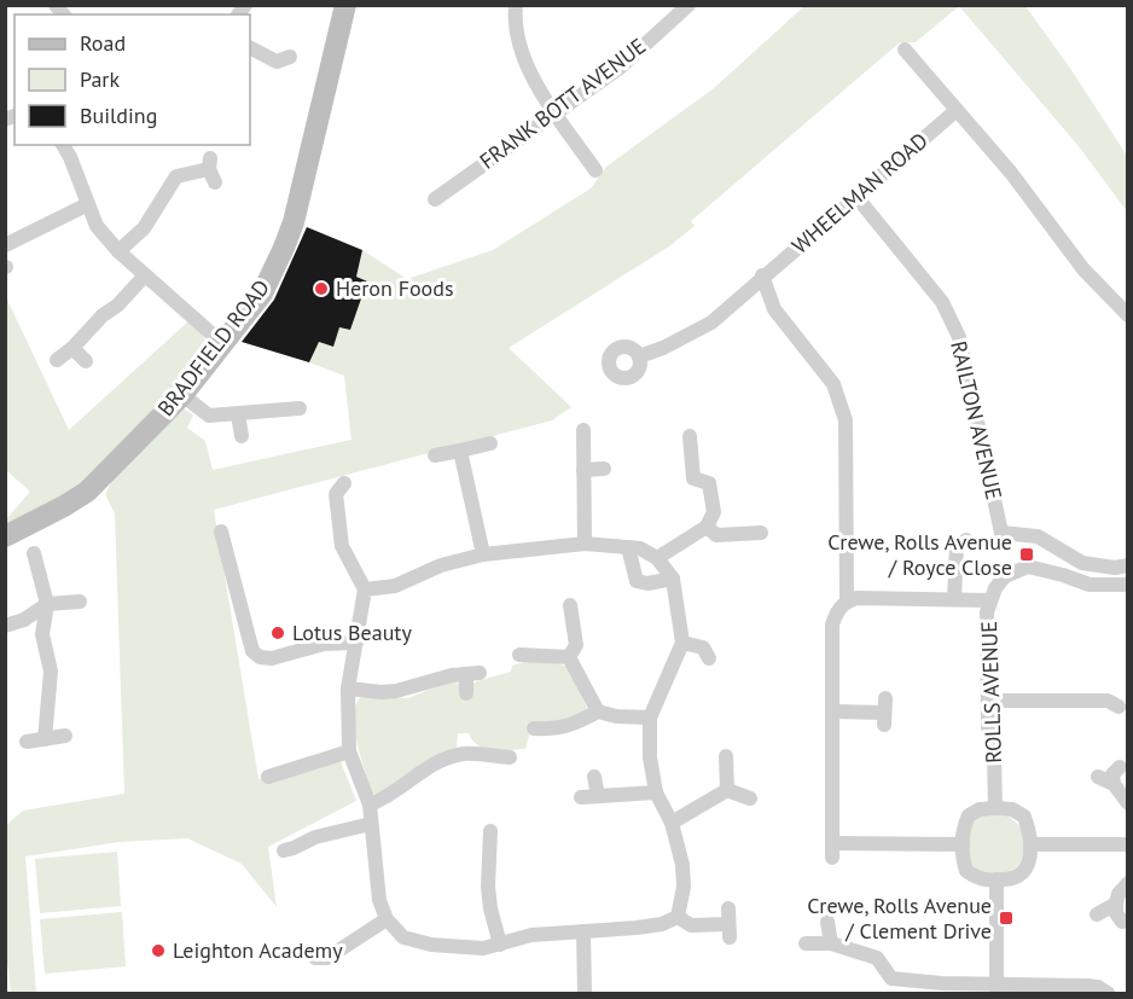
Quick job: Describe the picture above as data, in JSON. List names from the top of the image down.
{
  "streets": {
    "main road": ["BRADFIELD ROAD"],
    "street": [
      "FRANK BOTT AVENUE",
      "WHEELMAN ROAD",
      "RAILTON AVENUE",
      "ROLLS AVENUE"
    ]
  },
  "crossings": [
    ["WHEELMAN ROAD", "RAILTON AVENUE"]
  ],
  "places": {
    "other": ["Heron Foods", "Lotus Beauty", "Leighton Academy"],
    "transit": ["Crewe, Rolls Avenue / Royce Close", "Crewe, Rolls Avenue / Clement Drive"]
  },
  "legend": ["Road", "Park", "Building"]
}
